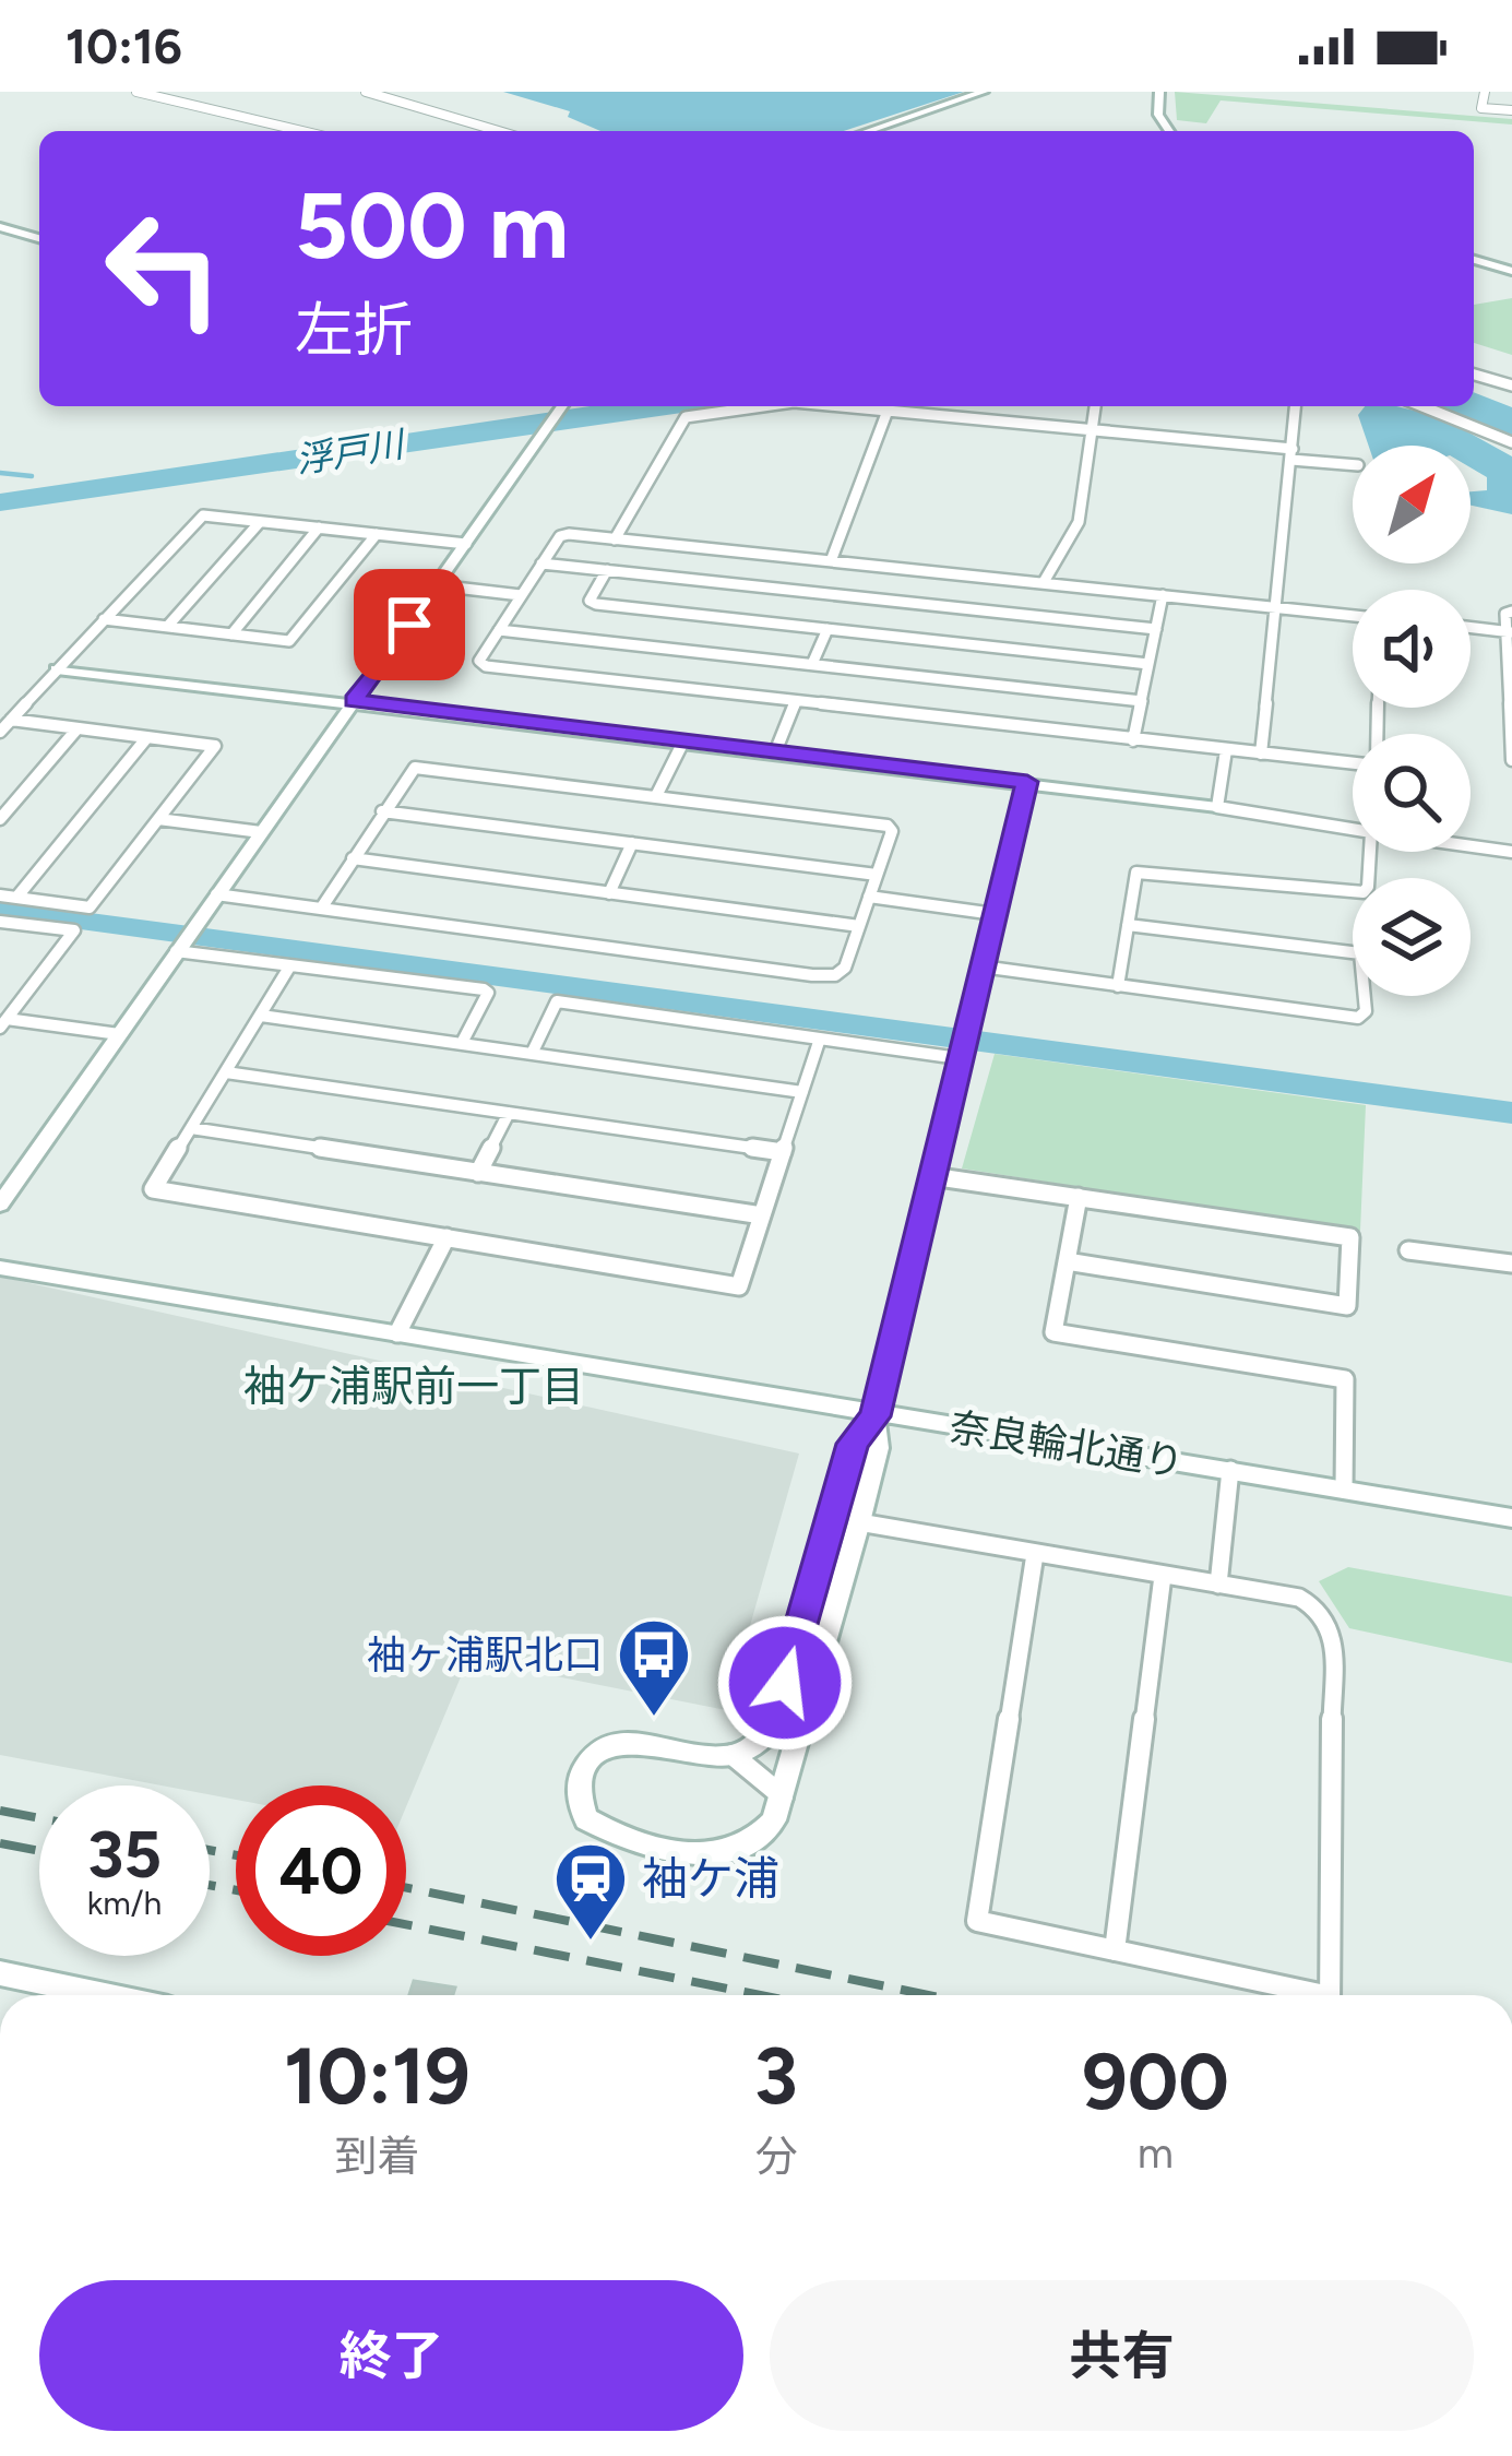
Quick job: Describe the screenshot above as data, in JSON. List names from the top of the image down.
{
  "streets": {
    "street": ["奈良輪北通り"]
  },
  "districts": ["袖ケ浦駅前一丁目"],
  "water": ["浮戸川"],
  "places": {
    "bus stop": ["袖ヶ浦駅北口"],
    "station": ["袖ケ浦"]
  },
  "north": "top right",
  "page": {
    "status": "10:16",
    "turn": ["500 m", "左折"],
    "speed": "35 km/h",
    "limit": "40",
    "eta": [
      "10:19",
      "到着",
      "3",
      "分",
      "900",
      "m"
    ],
    "buttons": ["終了", "共有"]
  }
}
